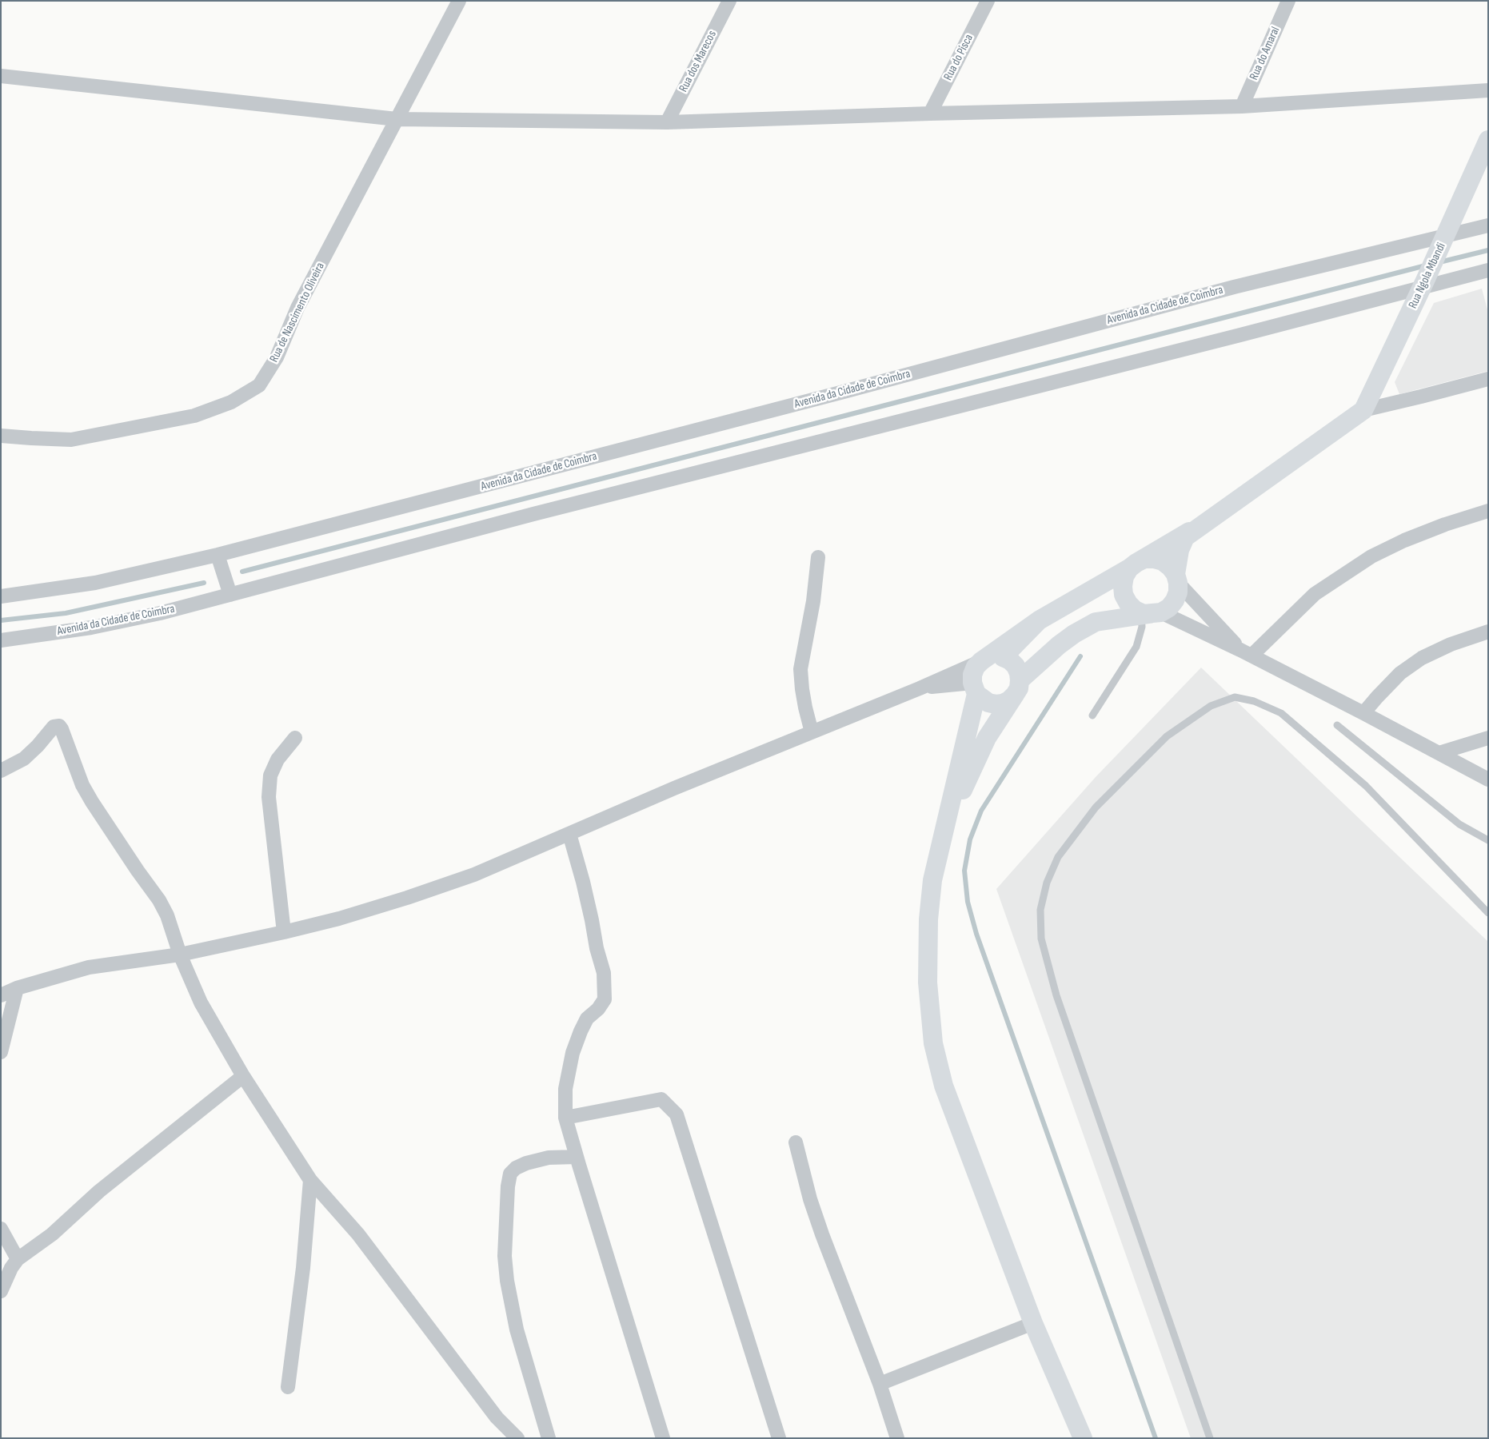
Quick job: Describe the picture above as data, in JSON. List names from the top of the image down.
{
  "streets": {
    "street": [
      "Rua do Amaral",
      "Rua do Pisca",
      "Rua dos Marecos",
      "Rua Ngola Mbandi",
      "Avenida da Cidade de Coimbra",
      "Rua de Nascimento Oliveira"
    ]
  },
  "crossings": [
    ["Rua Ngola Mbandi", "Avenida da Cidade de Coimbra"]
  ]
}
